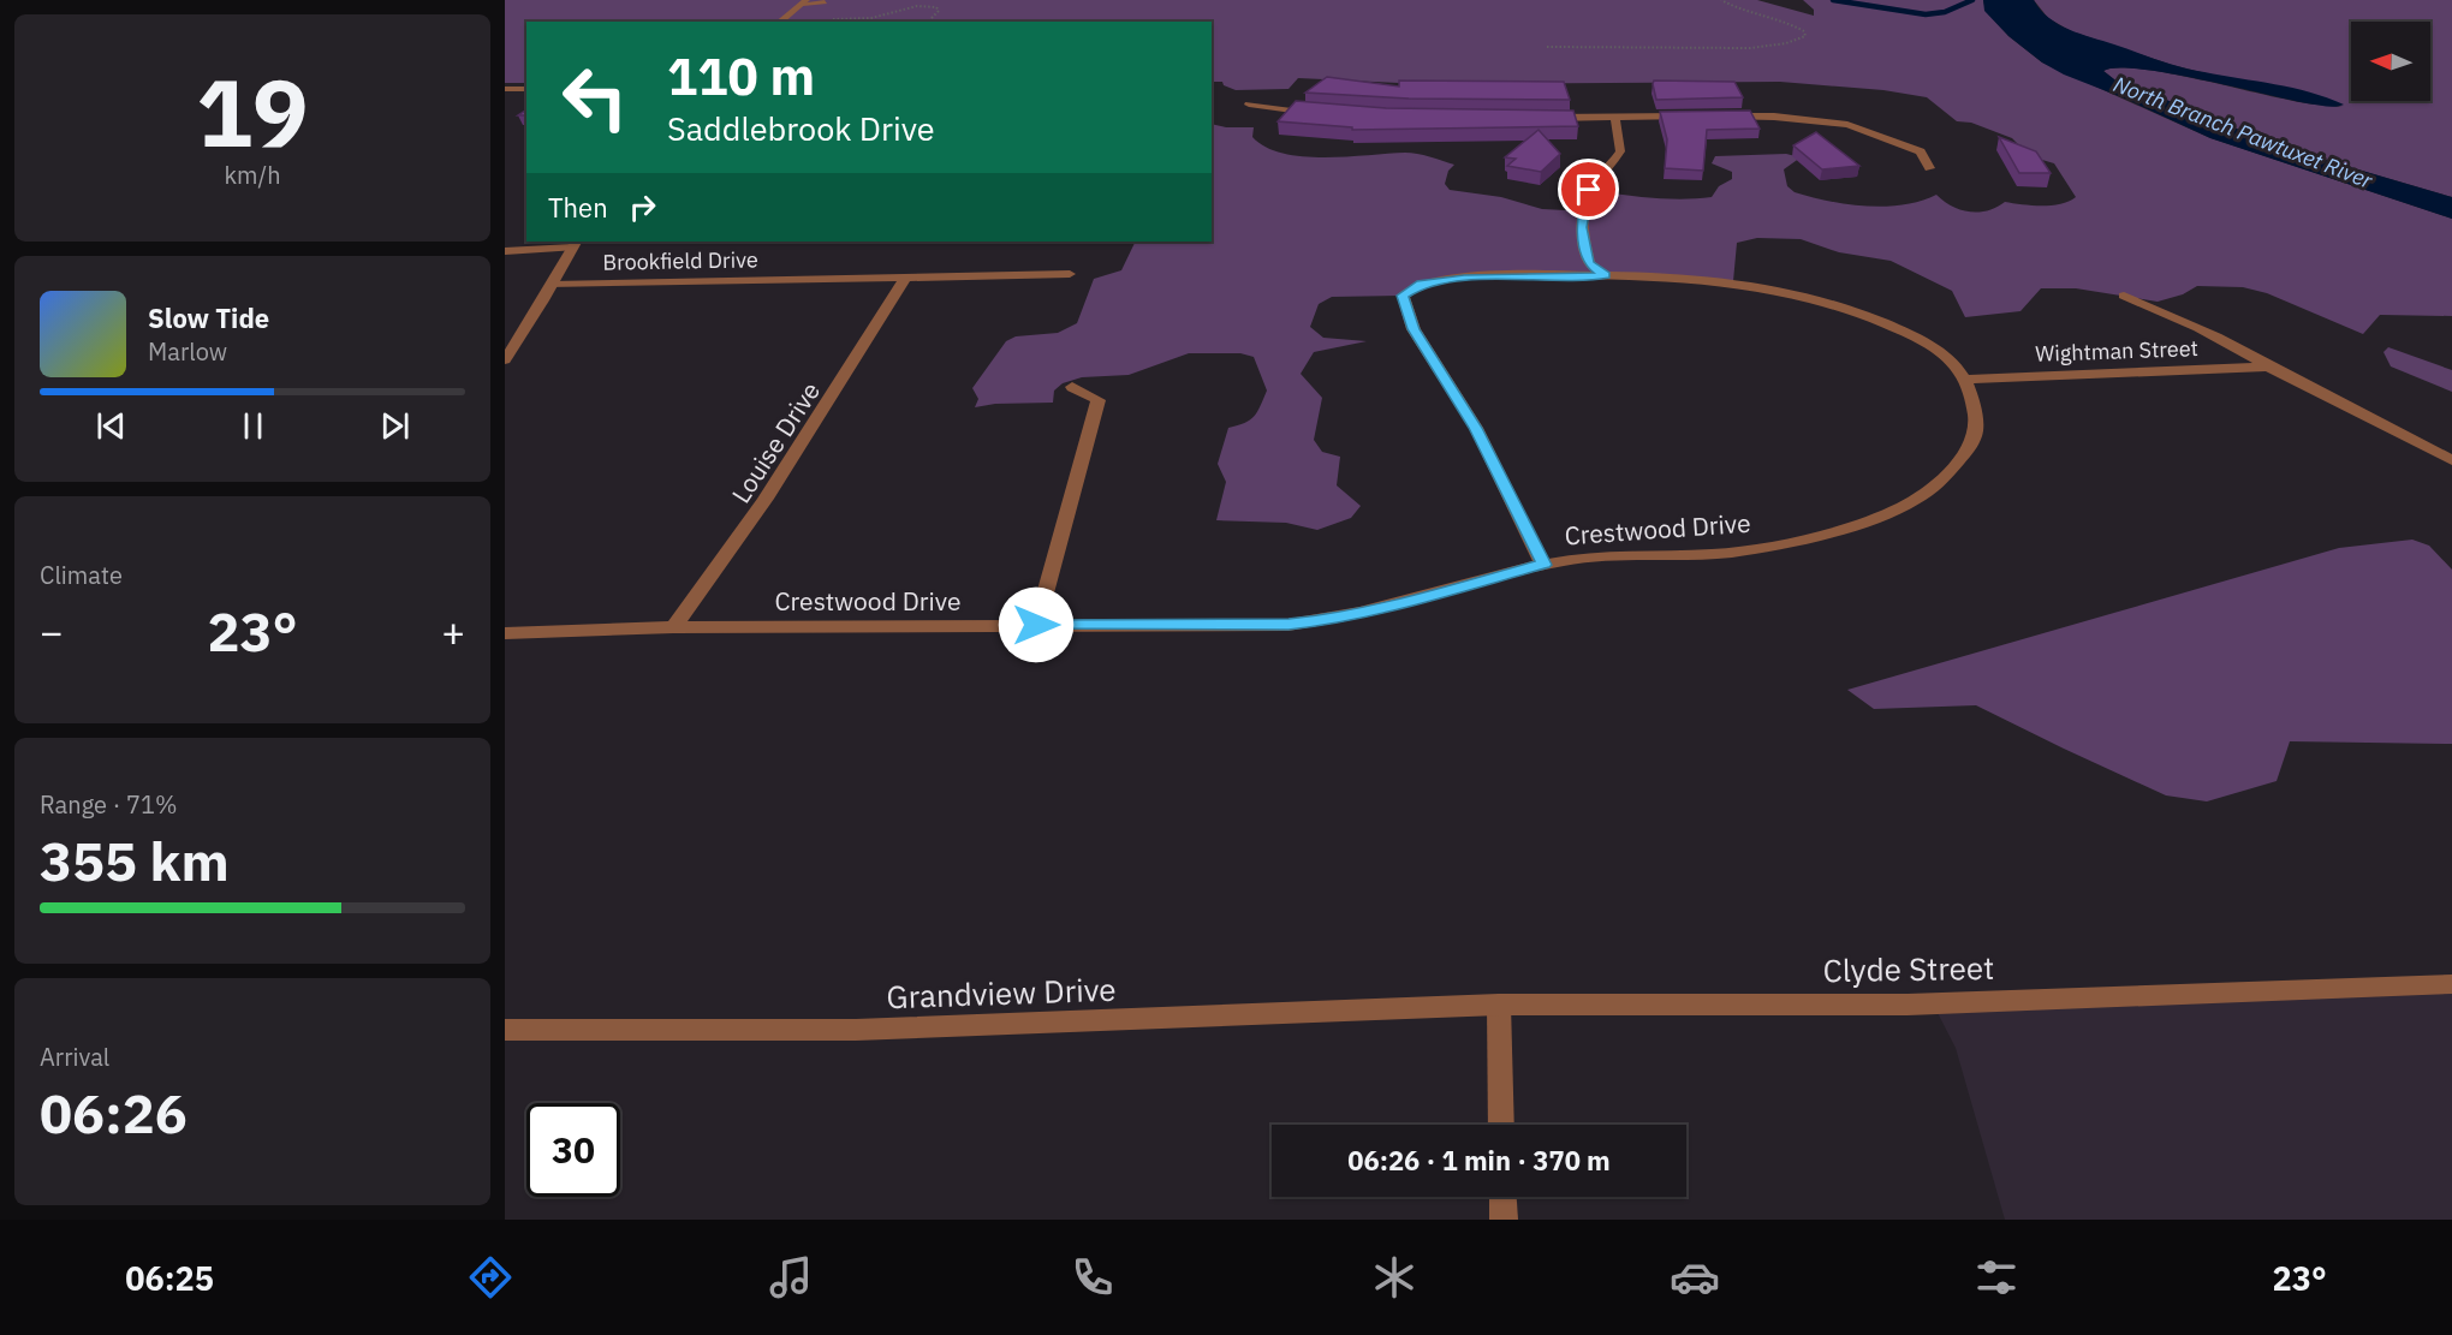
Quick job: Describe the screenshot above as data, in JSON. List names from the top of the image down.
{
  "streets": {
    "street": [
      "Brookfield Drive",
      "Wightman Street",
      "Louise Drive",
      "Crestwood Drive",
      "Clyde Street",
      "Grandview Drive"
    ]
  },
  "crossings": [
    ["Brookfield Drive", "Louise Drive"],
    ["Wightman Street", "Crestwood Drive"],
    ["Louise Drive", "Crestwood Drive"],
    ["Clyde Street", "Grandview Drive"]
  ],
  "water": ["North Branch Pawtuxet River"],
  "north": "left",
  "page": {
    "tile": [
      ["19", "km/h"],
      "Climate",
      ["Range · 71%", "355 km"],
      ["Arrival", "06:26"]
    ],
    "turn": ["110 m", "Saddlebrook Drive"],
    "then": "Then",
    "song": ["Slow Tide", "Marlow"],
    "heat": ["−", "23°", "+"],
    "limit": "30",
    "trip": "06:26 · 1 min · 370 m",
    "tabs": ["06:25", "23°"]
  }
}
